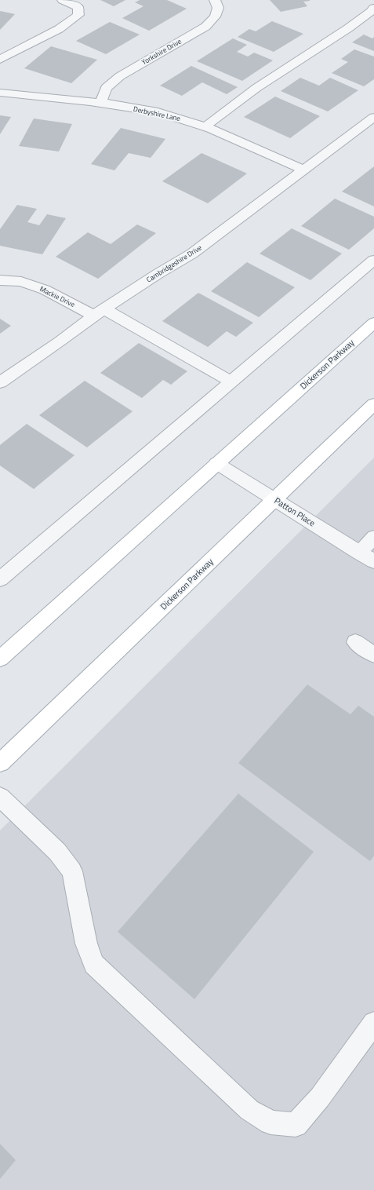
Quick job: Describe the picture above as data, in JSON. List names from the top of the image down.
{
  "streets": {
    "main road": ["Dickerson Parkway"],
    "street": [
      "Yorkshire Drive",
      "Derbyshire Lane",
      "Cambridgeshire Drive",
      "Mackie Drive",
      "Patton Place"
    ]
  },
  "crossings": [
    ["Yorkshire Drive", "Derbyshire Lane"],
    ["Derbyshire Lane", "Cambridgeshire Drive"],
    ["Cambridgeshire Drive", "Mackie Drive"],
    ["Dickerson Parkway", "Patton Place"]
  ]
}
